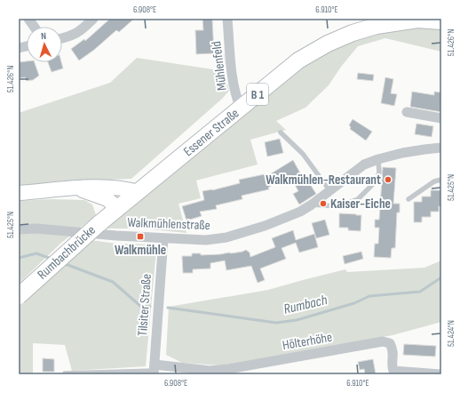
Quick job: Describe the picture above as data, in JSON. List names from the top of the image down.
{
  "streets": {
    "main road": ["B 1", "Essener Straße", "Rumbachbrücke"],
    "street": [
      "Mühlenfeld",
      "Walkmühlenstraße",
      "Tilsiter Straße",
      "Hölterhöhe"
    ]
  },
  "crossings": [
    ["Mühlenfeld", "Essener Straße"],
    ["Essener Straße", "Rumbachbrücke"],
    ["Walkmühlenstraße", "Tilsiter Straße"],
    ["Tilsiter Straße", "Hölterhöhe"]
  ],
  "water": ["Rumbach"],
  "places": {
    "other": ["Walkmühlen-Restaurant", "Kaiser-Eiche"],
    "transit": ["Walkmühle"]
  },
  "north": "top",
  "coordinates": [
    "6.908°E",
    "6.910°E",
    "51.426°N",
    "51.425°N",
    "51.424°N"
  ]
}
